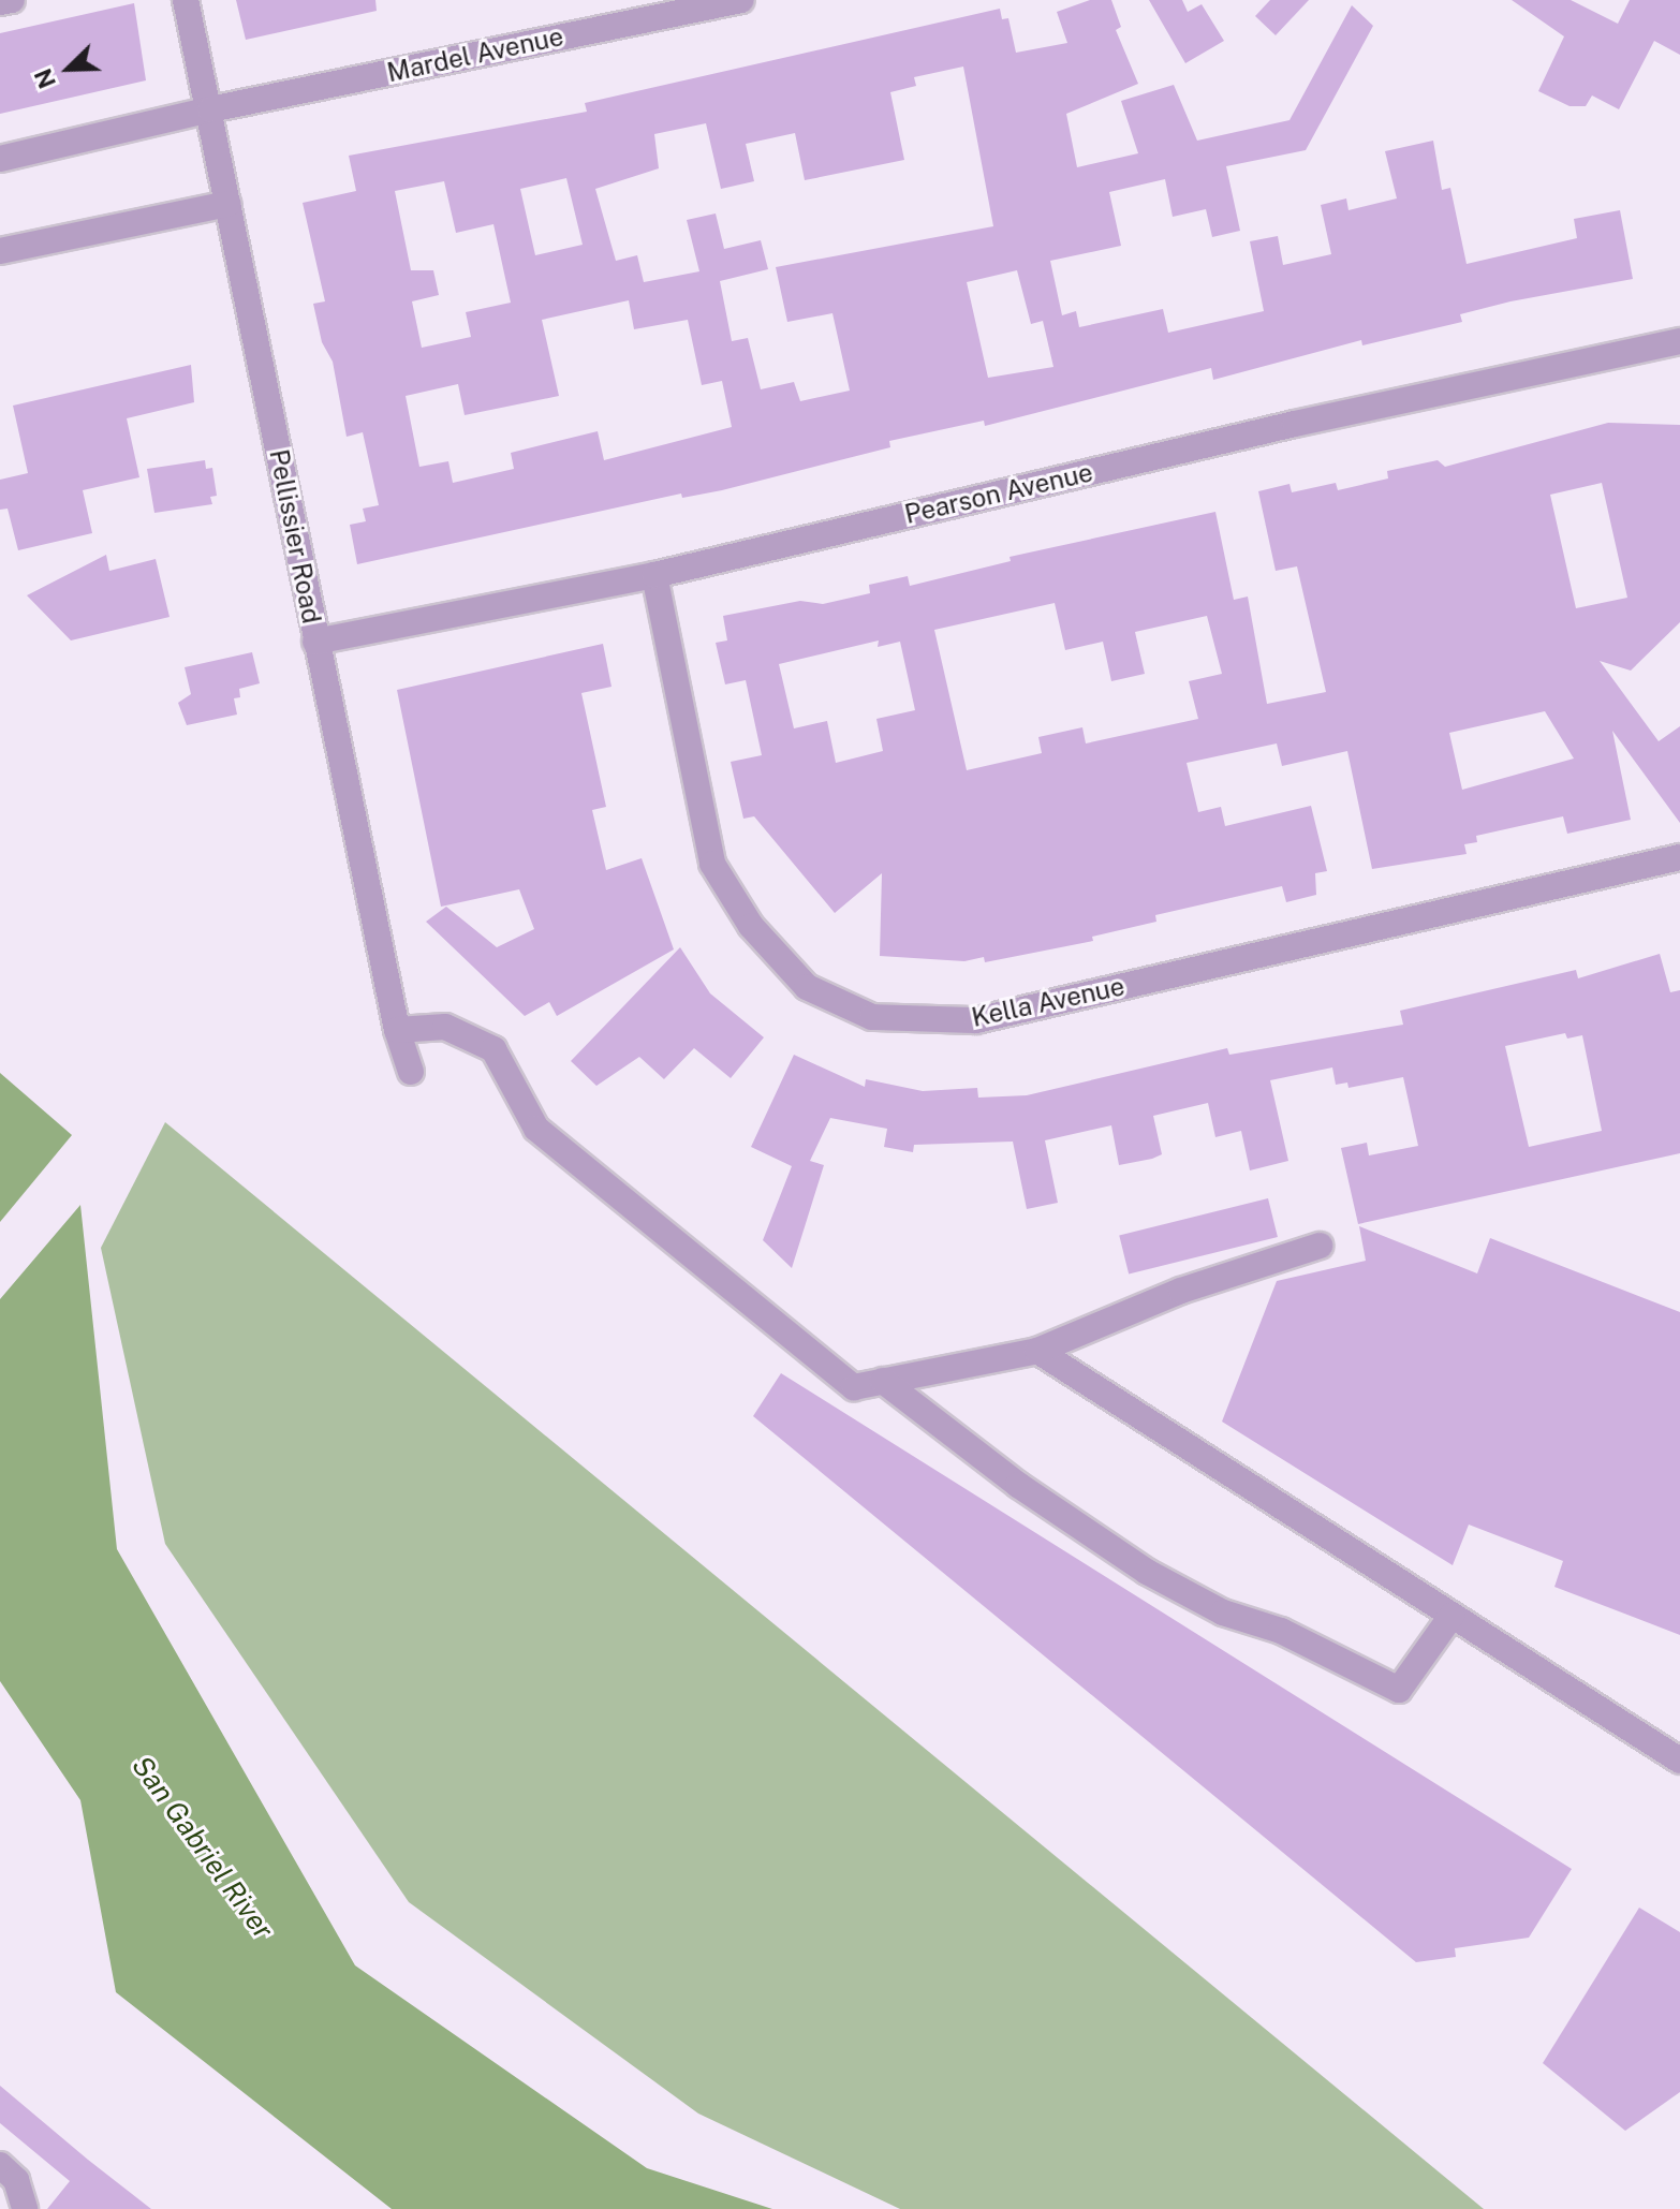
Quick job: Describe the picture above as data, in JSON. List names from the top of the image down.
{
  "streets": {
    "street": [
      "Mardel Avenue",
      "Pearson Avenue",
      "Pellissier Road",
      "Kella Avenue"
    ]
  },
  "crossings": [
    ["Mardel Avenue", "Pellissier Road"],
    ["Pearson Avenue", "Pellissier Road"],
    ["Pearson Avenue", "Kella Avenue"]
  ],
  "water": ["San Gabriel River"],
  "north": "bottom left"
}
